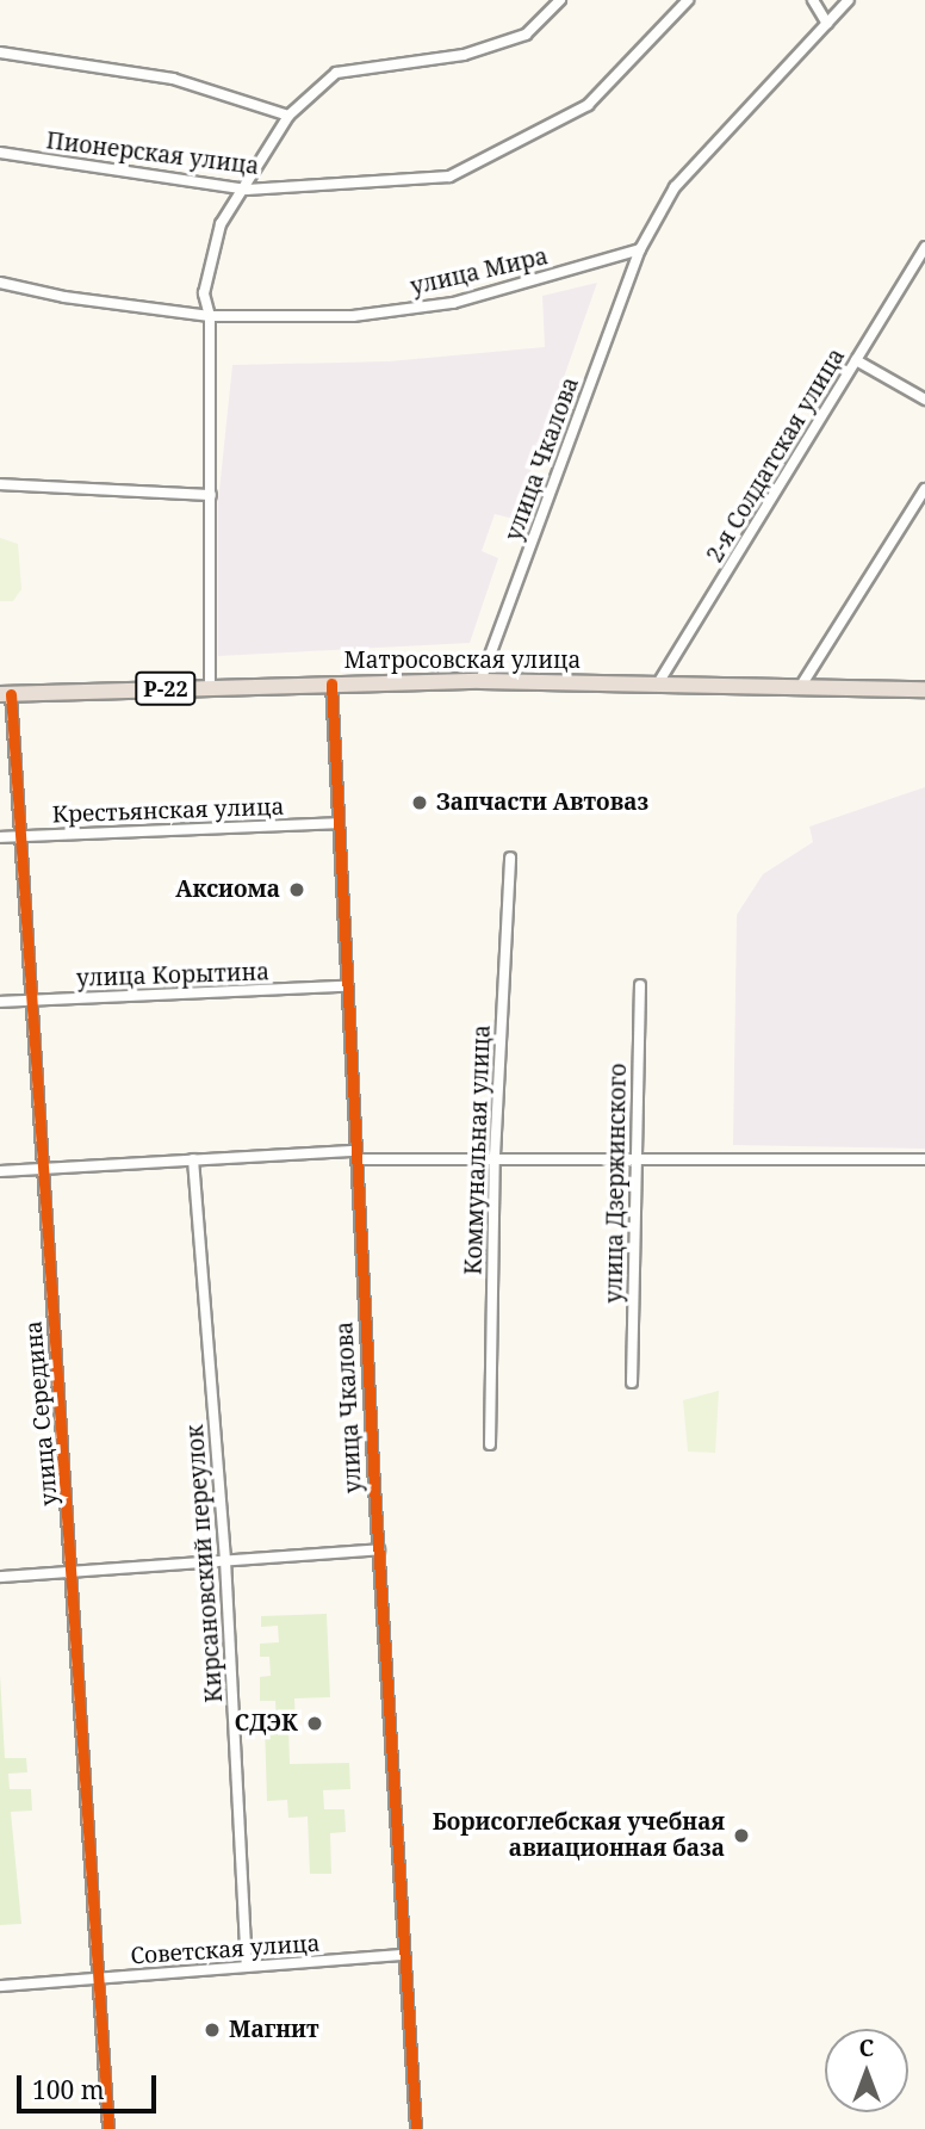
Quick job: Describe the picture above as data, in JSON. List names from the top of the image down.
{
  "streets": {
    "highway": ["Матросовская улица", "Р-22"],
    "street": [
      "Пионерская улица",
      "улица Мира",
      "2-я Солдатская улица",
      "улица Чкалова",
      "Крестьянская улица",
      "улица Корытина",
      "Коммунальная улица",
      "улица Дзержинского",
      "улица Середина",
      "Кирсановский переулок",
      "Советская улица"
    ]
  },
  "crossings": [
    ["улица Мира", "улица Чкалова"],
    ["2-я Солдатская улица", "Матросовская улица"],
    ["улица Чкалова", "Матросовская улица"],
    ["улица Чкалова", "Крестьянская улица"],
    ["улица Чкалова", "улица Корытина"],
    ["улица Чкалова", "Советская улица"],
    ["Матросовская улица", "улица Середина"],
    ["Крестьянская улица", "улица Середина"],
    ["улица Корытина", "улица Середина"],
    ["улица Середина", "Советская улица"],
    ["Кирсановский переулок", "Советская улица"]
  ],
  "places": [
    "Запчасти Автоваз",
    "Аксиома",
    "СДЭК",
    "Борисоглебская учебная авиационная база",
    "Магнит"
  ],
  "scale_bar": "100 m",
  "north": "top"
}
